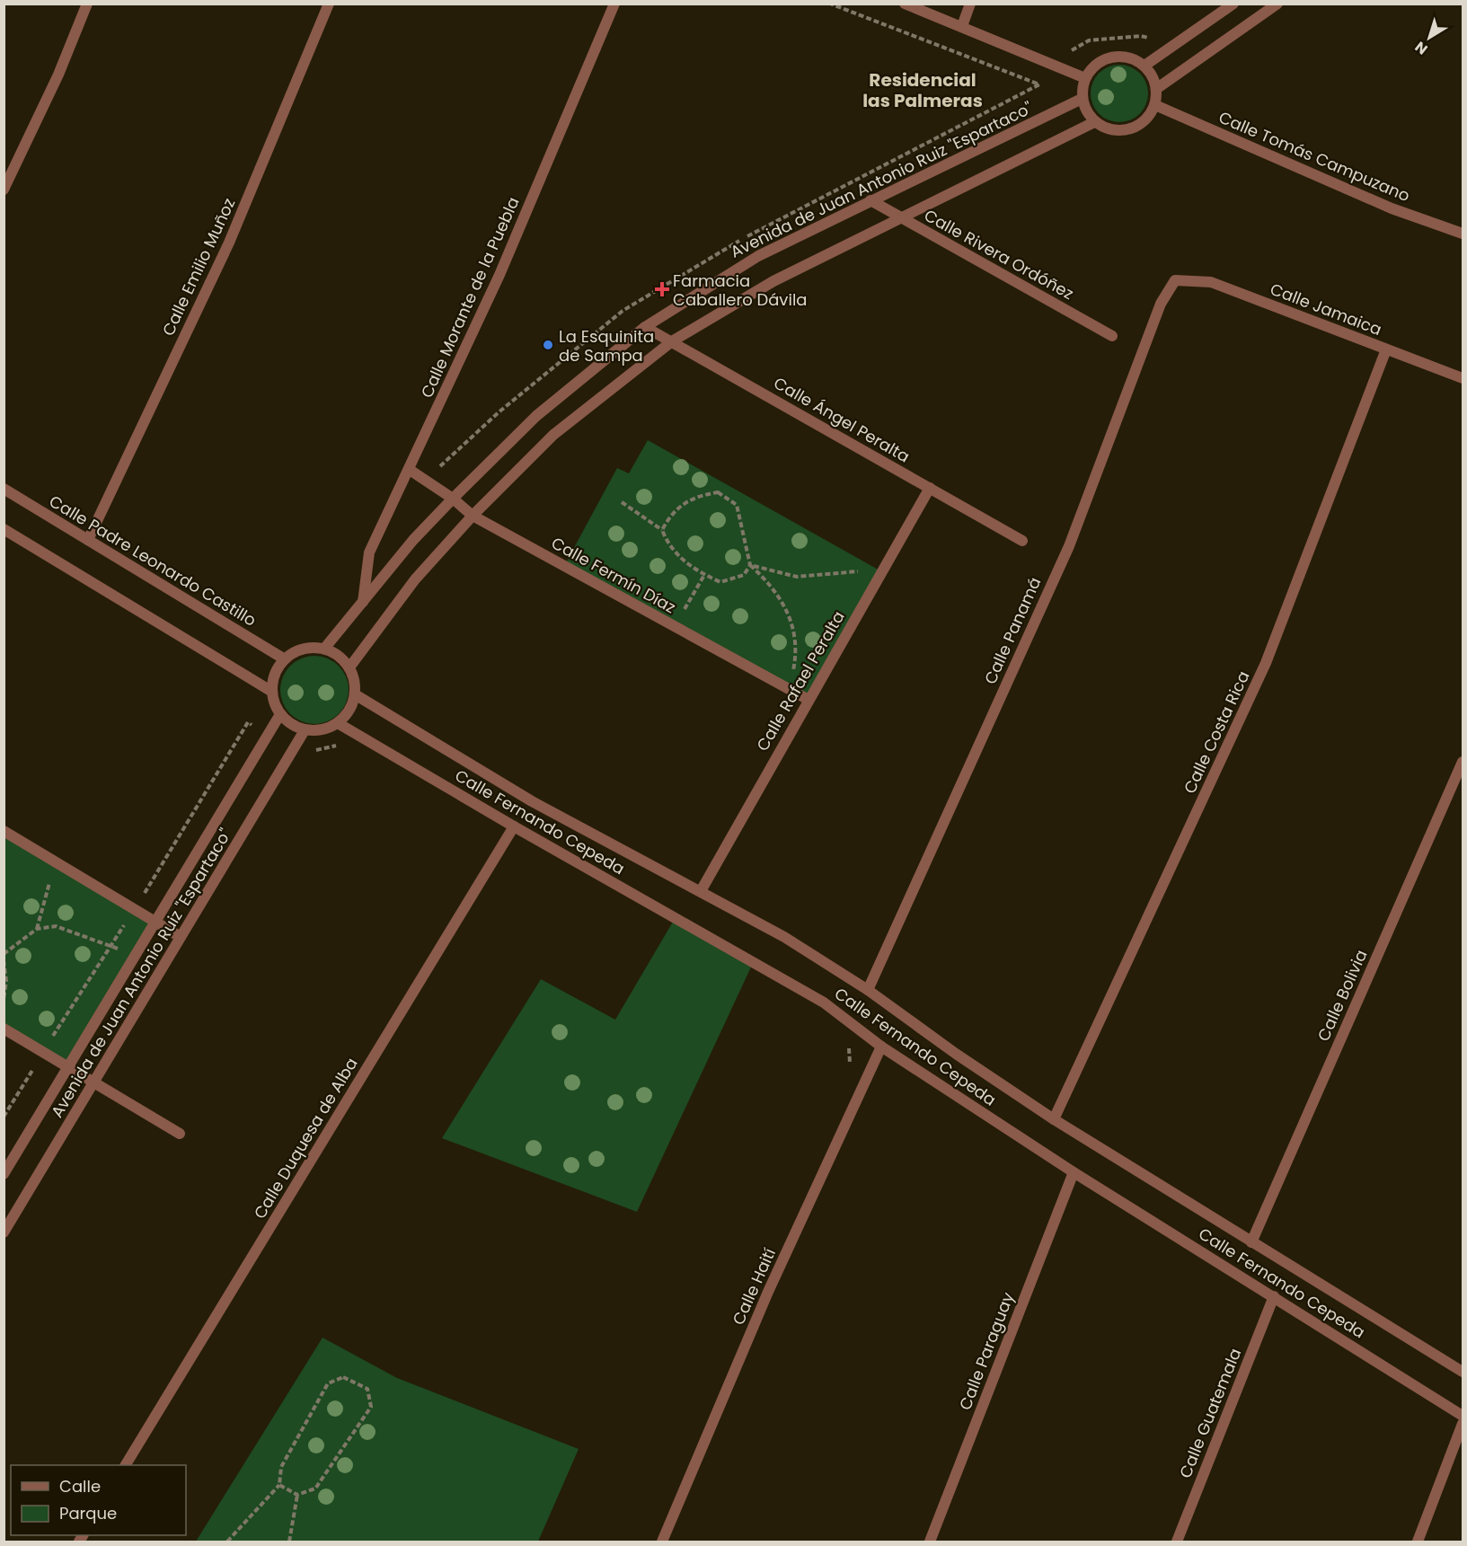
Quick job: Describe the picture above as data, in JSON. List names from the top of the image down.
{
  "streets": {
    "street": [
      "Calle Tomás Campuzano",
      "Avenida de Juan Antonio Ruiz \"Espartaco\"",
      "Calle Rivera Ordóñez",
      "Calle Emilio Muñoz",
      "Calle Morante de la Puebla",
      "Calle Jamaica",
      "Calle Ángel Peralta",
      "Calle Padre Leonardo Castillo",
      "Calle Fermín Díaz",
      "Calle Panamá",
      "Calle Rafael Peralta",
      "Calle Costa Rica",
      "Calle Fernando Cepeda",
      "Calle Bolivia",
      "Calle Duquesa de Alba",
      "Calle Haití",
      "Calle Paraguay",
      "Calle Guatemala"
    ]
  },
  "crossings": [
    ["Calle Tomás Campuzano", "Avenida de Juan Antonio Ruiz \"Espartaco\""],
    ["Avenida de Juan Antonio Ruiz \"Espartaco\"", "Calle Rivera Ordóñez"],
    ["Avenida de Juan Antonio Ruiz \"Espartaco\"", "Calle Morante de la Puebla"],
    ["Avenida de Juan Antonio Ruiz \"Espartaco\"", "Calle Ángel Peralta"],
    ["Avenida de Juan Antonio Ruiz \"Espartaco\"", "Calle Padre Leonardo Castillo"],
    ["Avenida de Juan Antonio Ruiz \"Espartaco\"", "Calle Fermín Díaz"],
    ["Avenida de Juan Antonio Ruiz \"Espartaco\"", "Calle Fernando Cepeda"],
    ["Calle Emilio Muñoz", "Calle Padre Leonardo Castillo"],
    ["Calle Morante de la Puebla", "Calle Fermín Díaz"],
    ["Calle Jamaica", "Calle Panamá"],
    ["Calle Jamaica", "Calle Costa Rica"],
    ["Calle Ángel Peralta", "Calle Rafael Peralta"],
    ["Calle Padre Leonardo Castillo", "Calle Fernando Cepeda"],
    ["Calle Fermín Díaz", "Calle Rafael Peralta"],
    ["Calle Panamá", "Calle Fernando Cepeda"],
    ["Calle Rafael Peralta", "Calle Fernando Cepeda"],
    ["Calle Costa Rica", "Calle Fernando Cepeda"],
    ["Calle Fernando Cepeda", "Calle Bolivia"],
    ["Calle Fernando Cepeda", "Calle Duquesa de Alba"],
    ["Calle Fernando Cepeda", "Calle Haití"],
    ["Calle Fernando Cepeda", "Calle Paraguay"],
    ["Calle Fernando Cepeda", "Calle Guatemala"]
  ],
  "districts": ["Residencial las Palmeras"],
  "places": {
    "health": ["Farmacia Caballero Dávila"],
    "other": ["La Esquinita de Sampa"]
  },
  "legend": ["Calle", "Parque"],
  "north": "bottom left"
}
